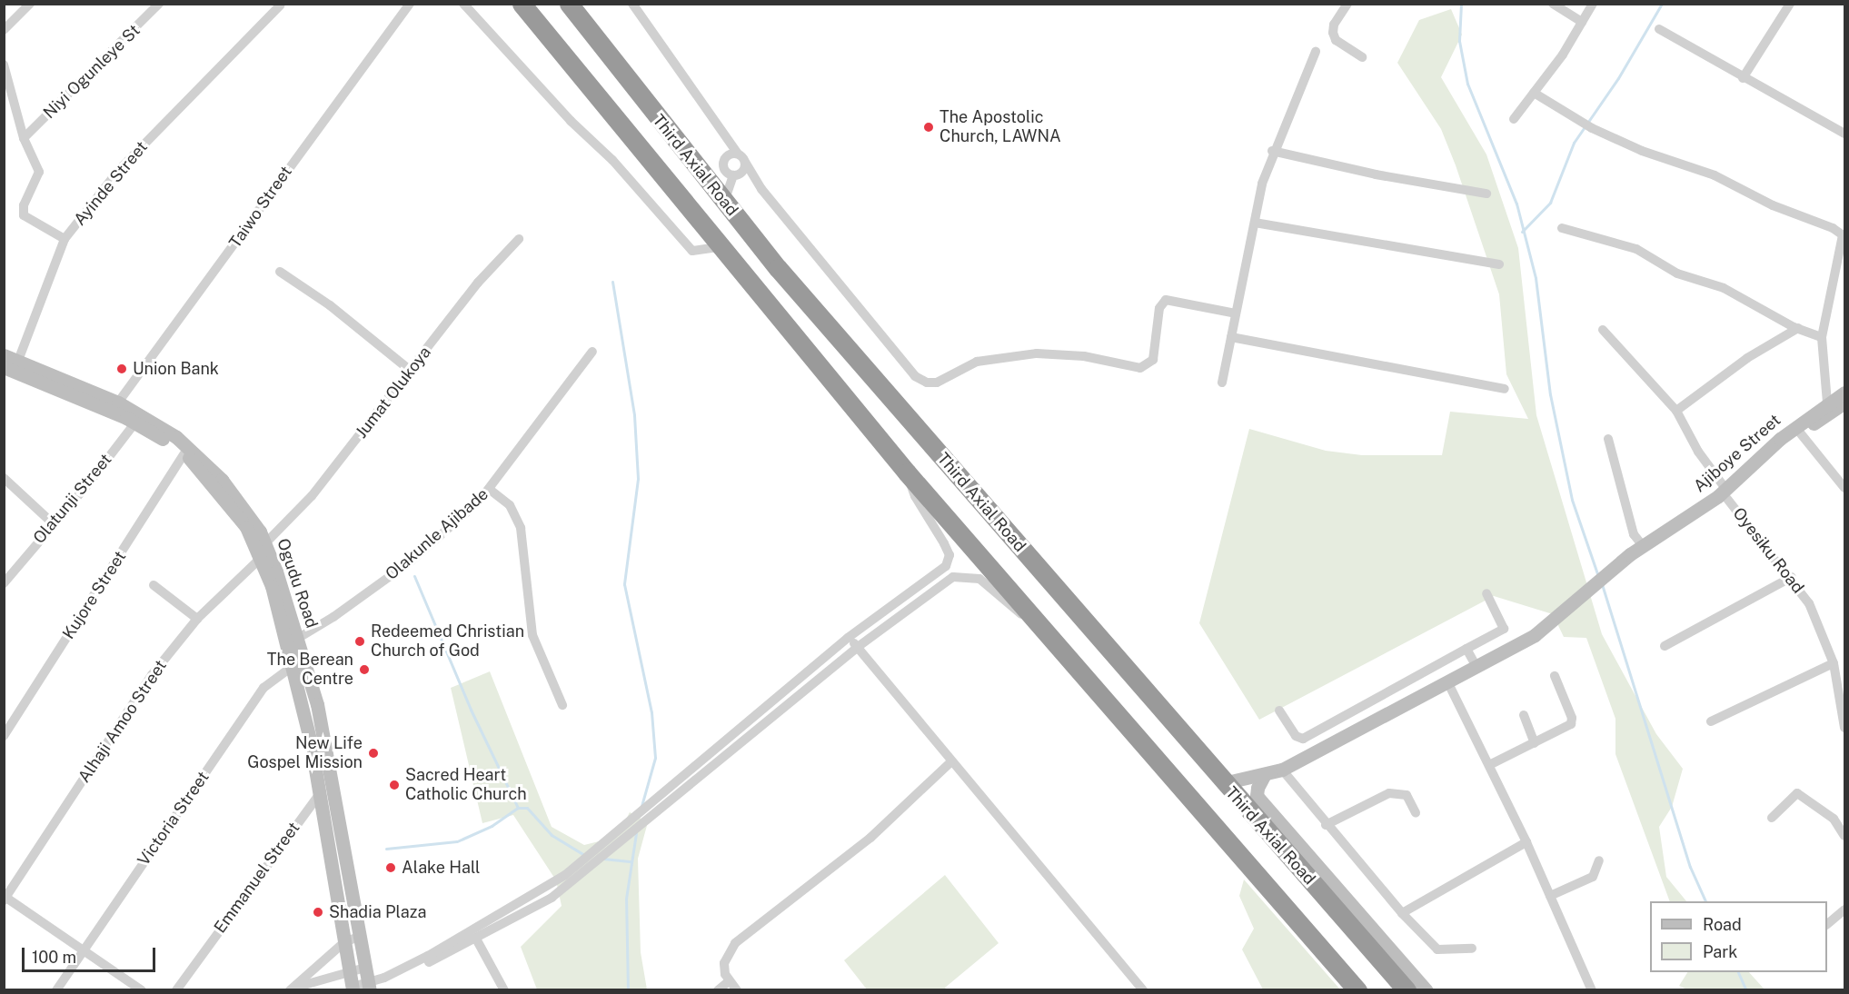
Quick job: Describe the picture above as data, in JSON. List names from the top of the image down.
{
  "streets": {
    "highway": ["Third Axial Road"],
    "main road": ["Ajiboye Street", "Ogudu Road"],
    "street": [
      "Niyi Ogunleye St",
      "Ayinde Street",
      "Taiwo Street",
      "Jumat Olukoya",
      "Olatunji Street",
      "Olakunle Ajibade",
      "Oyesiku Road",
      "Kujore Street",
      "Alhaji Amoo Street",
      "Victoria Street",
      "Emmanuel Street"
    ]
  },
  "crossings": [
    ["Third Axial Road", "Ajiboye Street"],
    ["Ayinde Street", "Ogudu Road"],
    ["Taiwo Street", "Ogudu Road"],
    ["Jumat Olukoya", "Ogudu Road"],
    ["Ajiboye Street", "Oyesiku Road"],
    ["Olatunji Street", "Ogudu Road"],
    ["Olakunle Ajibade", "Ogudu Road"],
    ["Ogudu Road", "Kujore Street"],
    ["Ogudu Road", "Alhaji Amoo Street"],
    ["Ogudu Road", "Victoria Street"],
    ["Ogudu Road", "Emmanuel Street"]
  ],
  "places": [
    "The Apostolic Church, LAWNA",
    "Union Bank",
    "Redeemed Christian Church of God",
    "The Berean Centre",
    "New Life Gospel Mission",
    "Sacred Heart Catholic Church",
    "Alake Hall",
    "Shadia Plaza"
  ],
  "legend": ["Road", "Park"],
  "scale_bar": "100 m"
}
